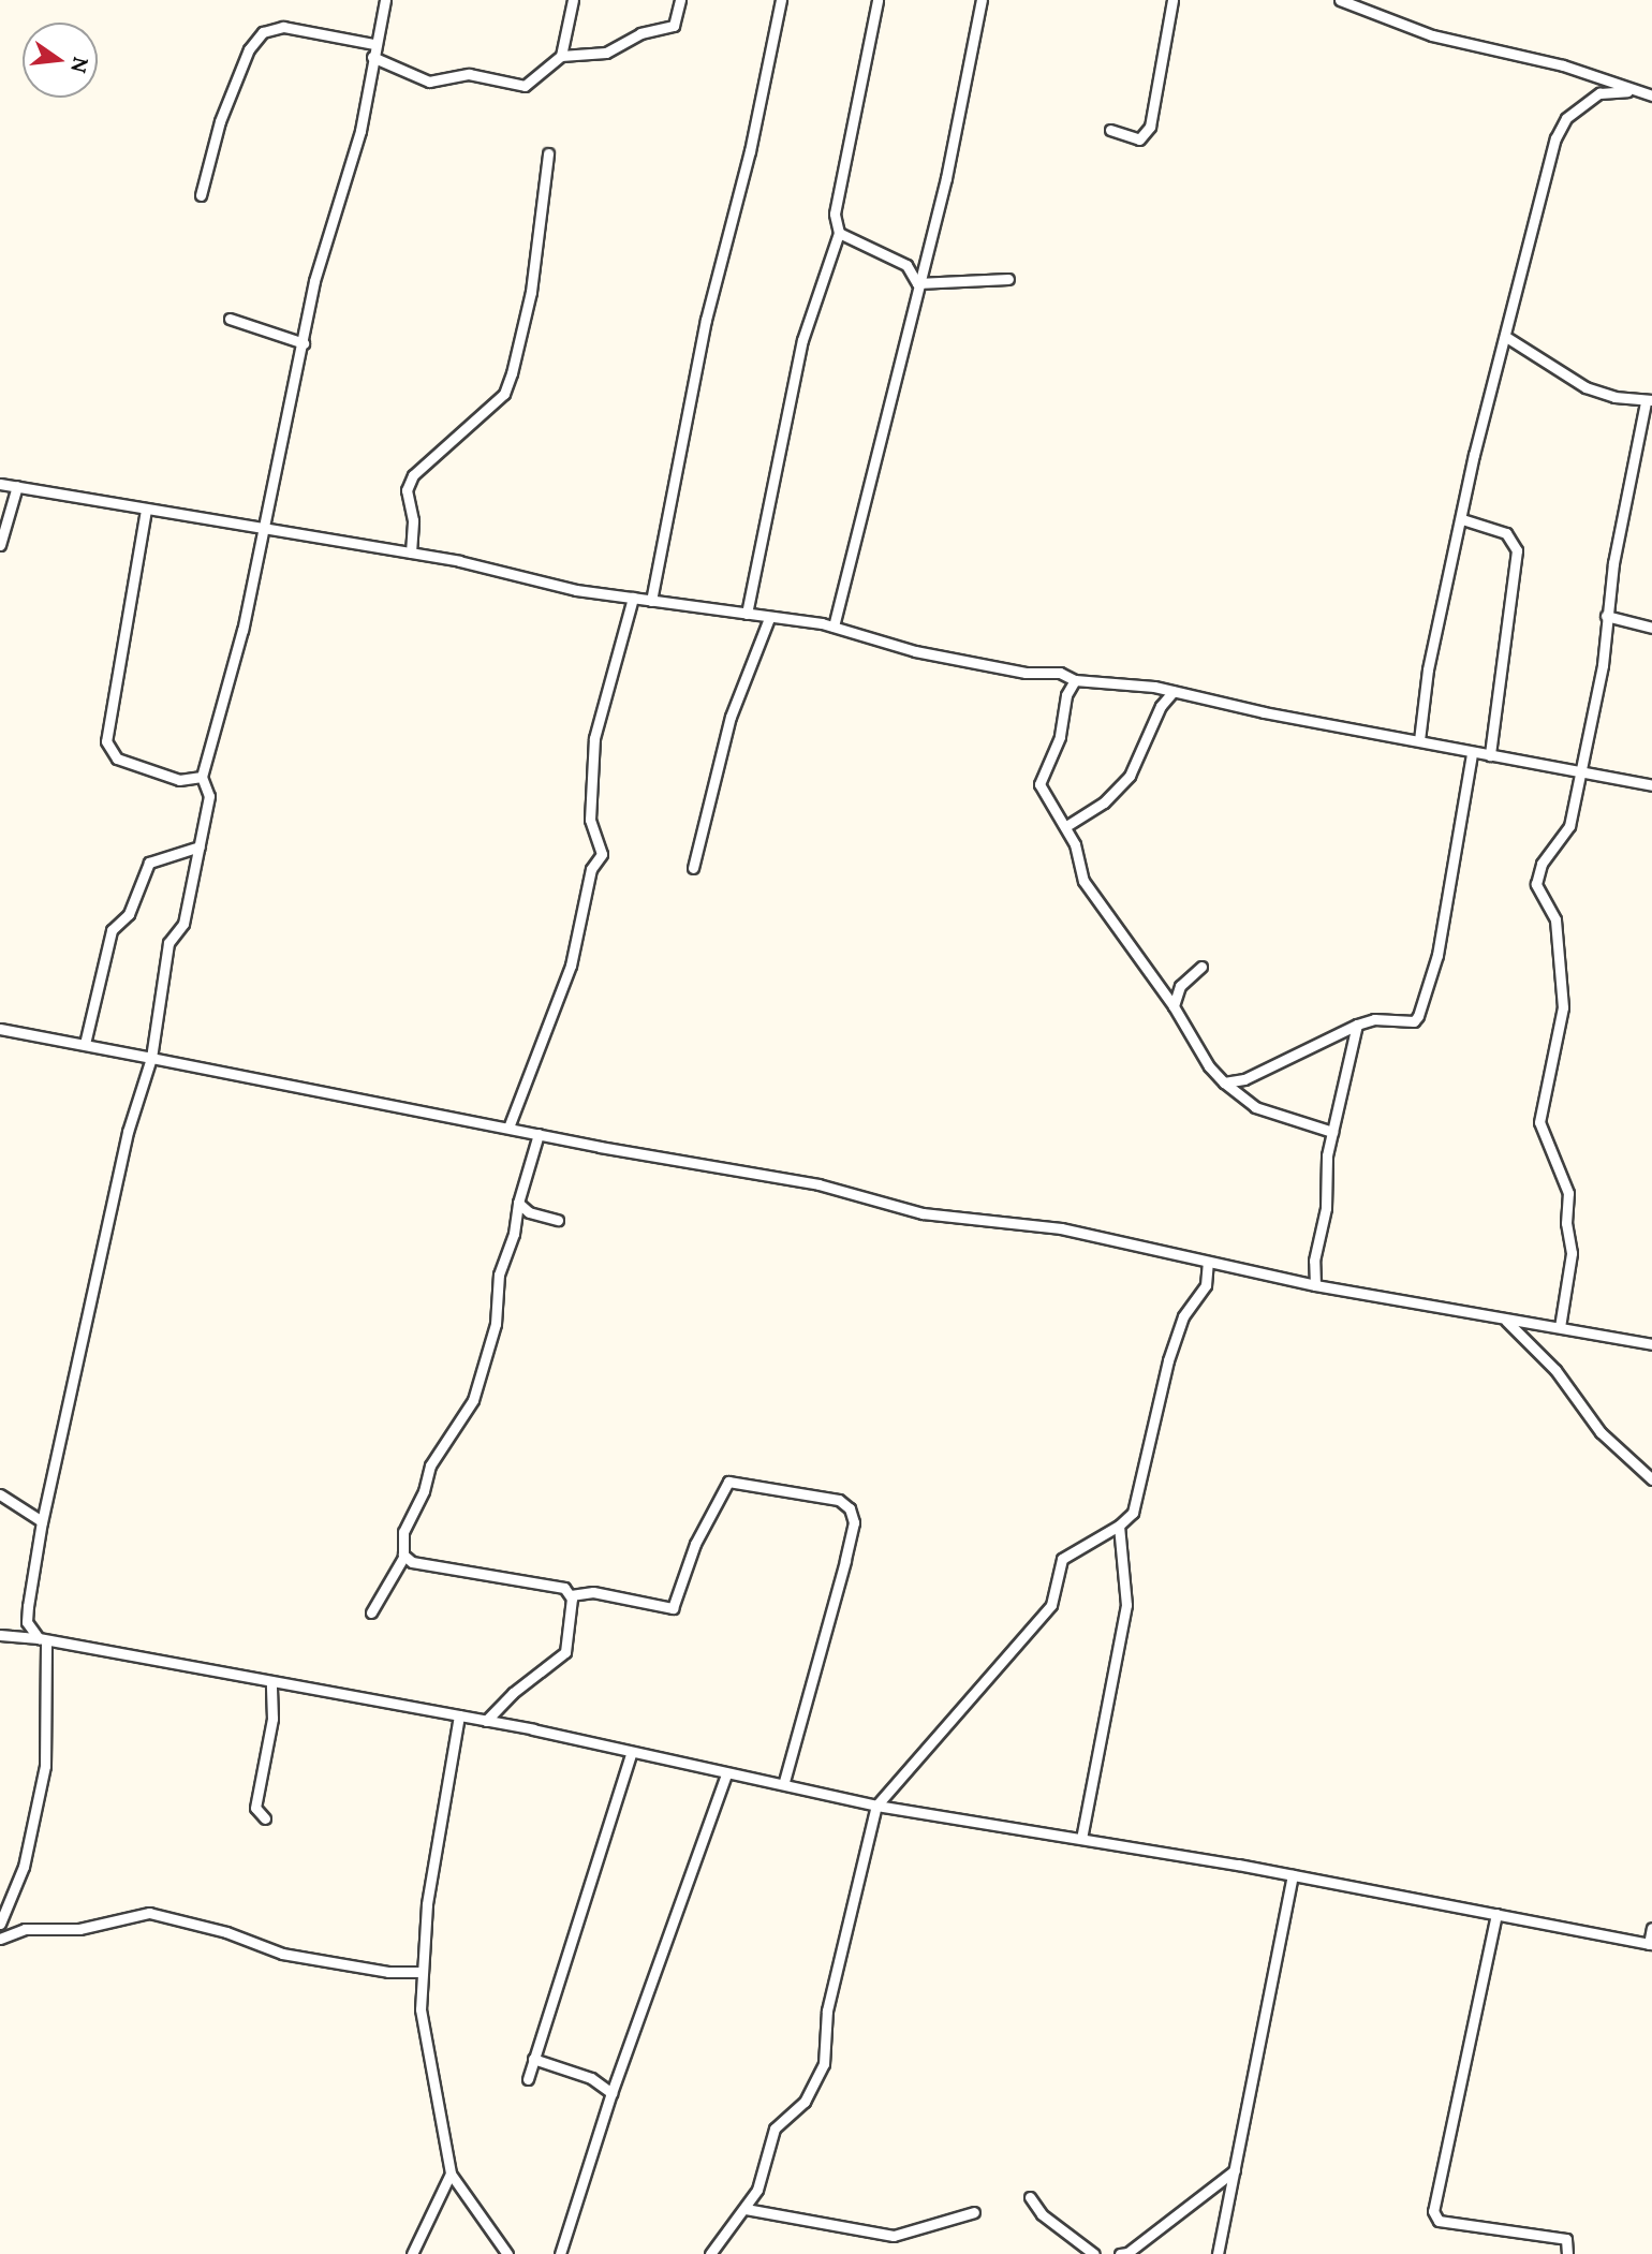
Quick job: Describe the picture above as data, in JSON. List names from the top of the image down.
{
  "north": "right"
}
